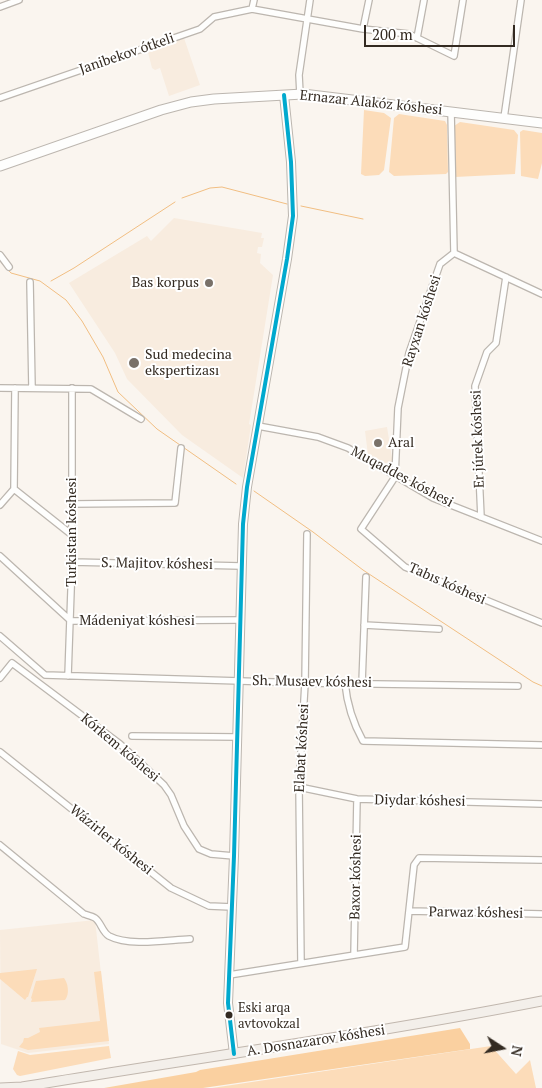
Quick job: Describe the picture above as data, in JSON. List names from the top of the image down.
{
  "streets": {
    "main road": ["Ernazar Alakóz kóshesi", "A. Dosnazarov kóshesi"],
    "street": [
      "Janibekov ótkeli",
      "Rayxan kóshesi",
      "Er júrek kóshesi",
      "Muqaddes kóshesi",
      "Turkistan kóshesi",
      "S. Majitov kóshesi",
      "Tabıs kóshesi",
      "Mádeniyat kóshesi",
      "Sh. Musaev kóshesi",
      "Kórkem kóshesi",
      "Elabat kóshesi",
      "Diydar kóshesi",
      "Wázirler kóshesi",
      "Baxor kóshesi",
      "Parwaz kóshesi"
    ]
  },
  "crossings": [
    ["Rayxan kóshesi", "Muqaddes kóshesi"],
    ["Rayxan kóshesi", "Tabıs kóshesi"],
    ["Er júrek kóshesi", "Muqaddes kóshesi"],
    ["Muqaddes kóshesi", "Tabıs kóshesi"],
    ["Turkistan kóshesi", "S. Majitov kóshesi"],
    ["Turkistan kóshesi", "Mádeniyat kóshesi"],
    ["Turkistan kóshesi", "Sh. Musaev kóshesi"],
    ["Sh. Musaev kóshesi", "Elabat kóshesi"],
    ["Elabat kóshesi", "Diydar kóshesi"],
    ["Diydar kóshesi", "Baxor kóshesi"]
  ],
  "places": [
    "Bas korpus",
    "Sud medecina ekspertizası",
    "Aral",
    "Eski arqa avtovokzal"
  ],
  "scale_bar": "200 m",
  "north": "right"
}
